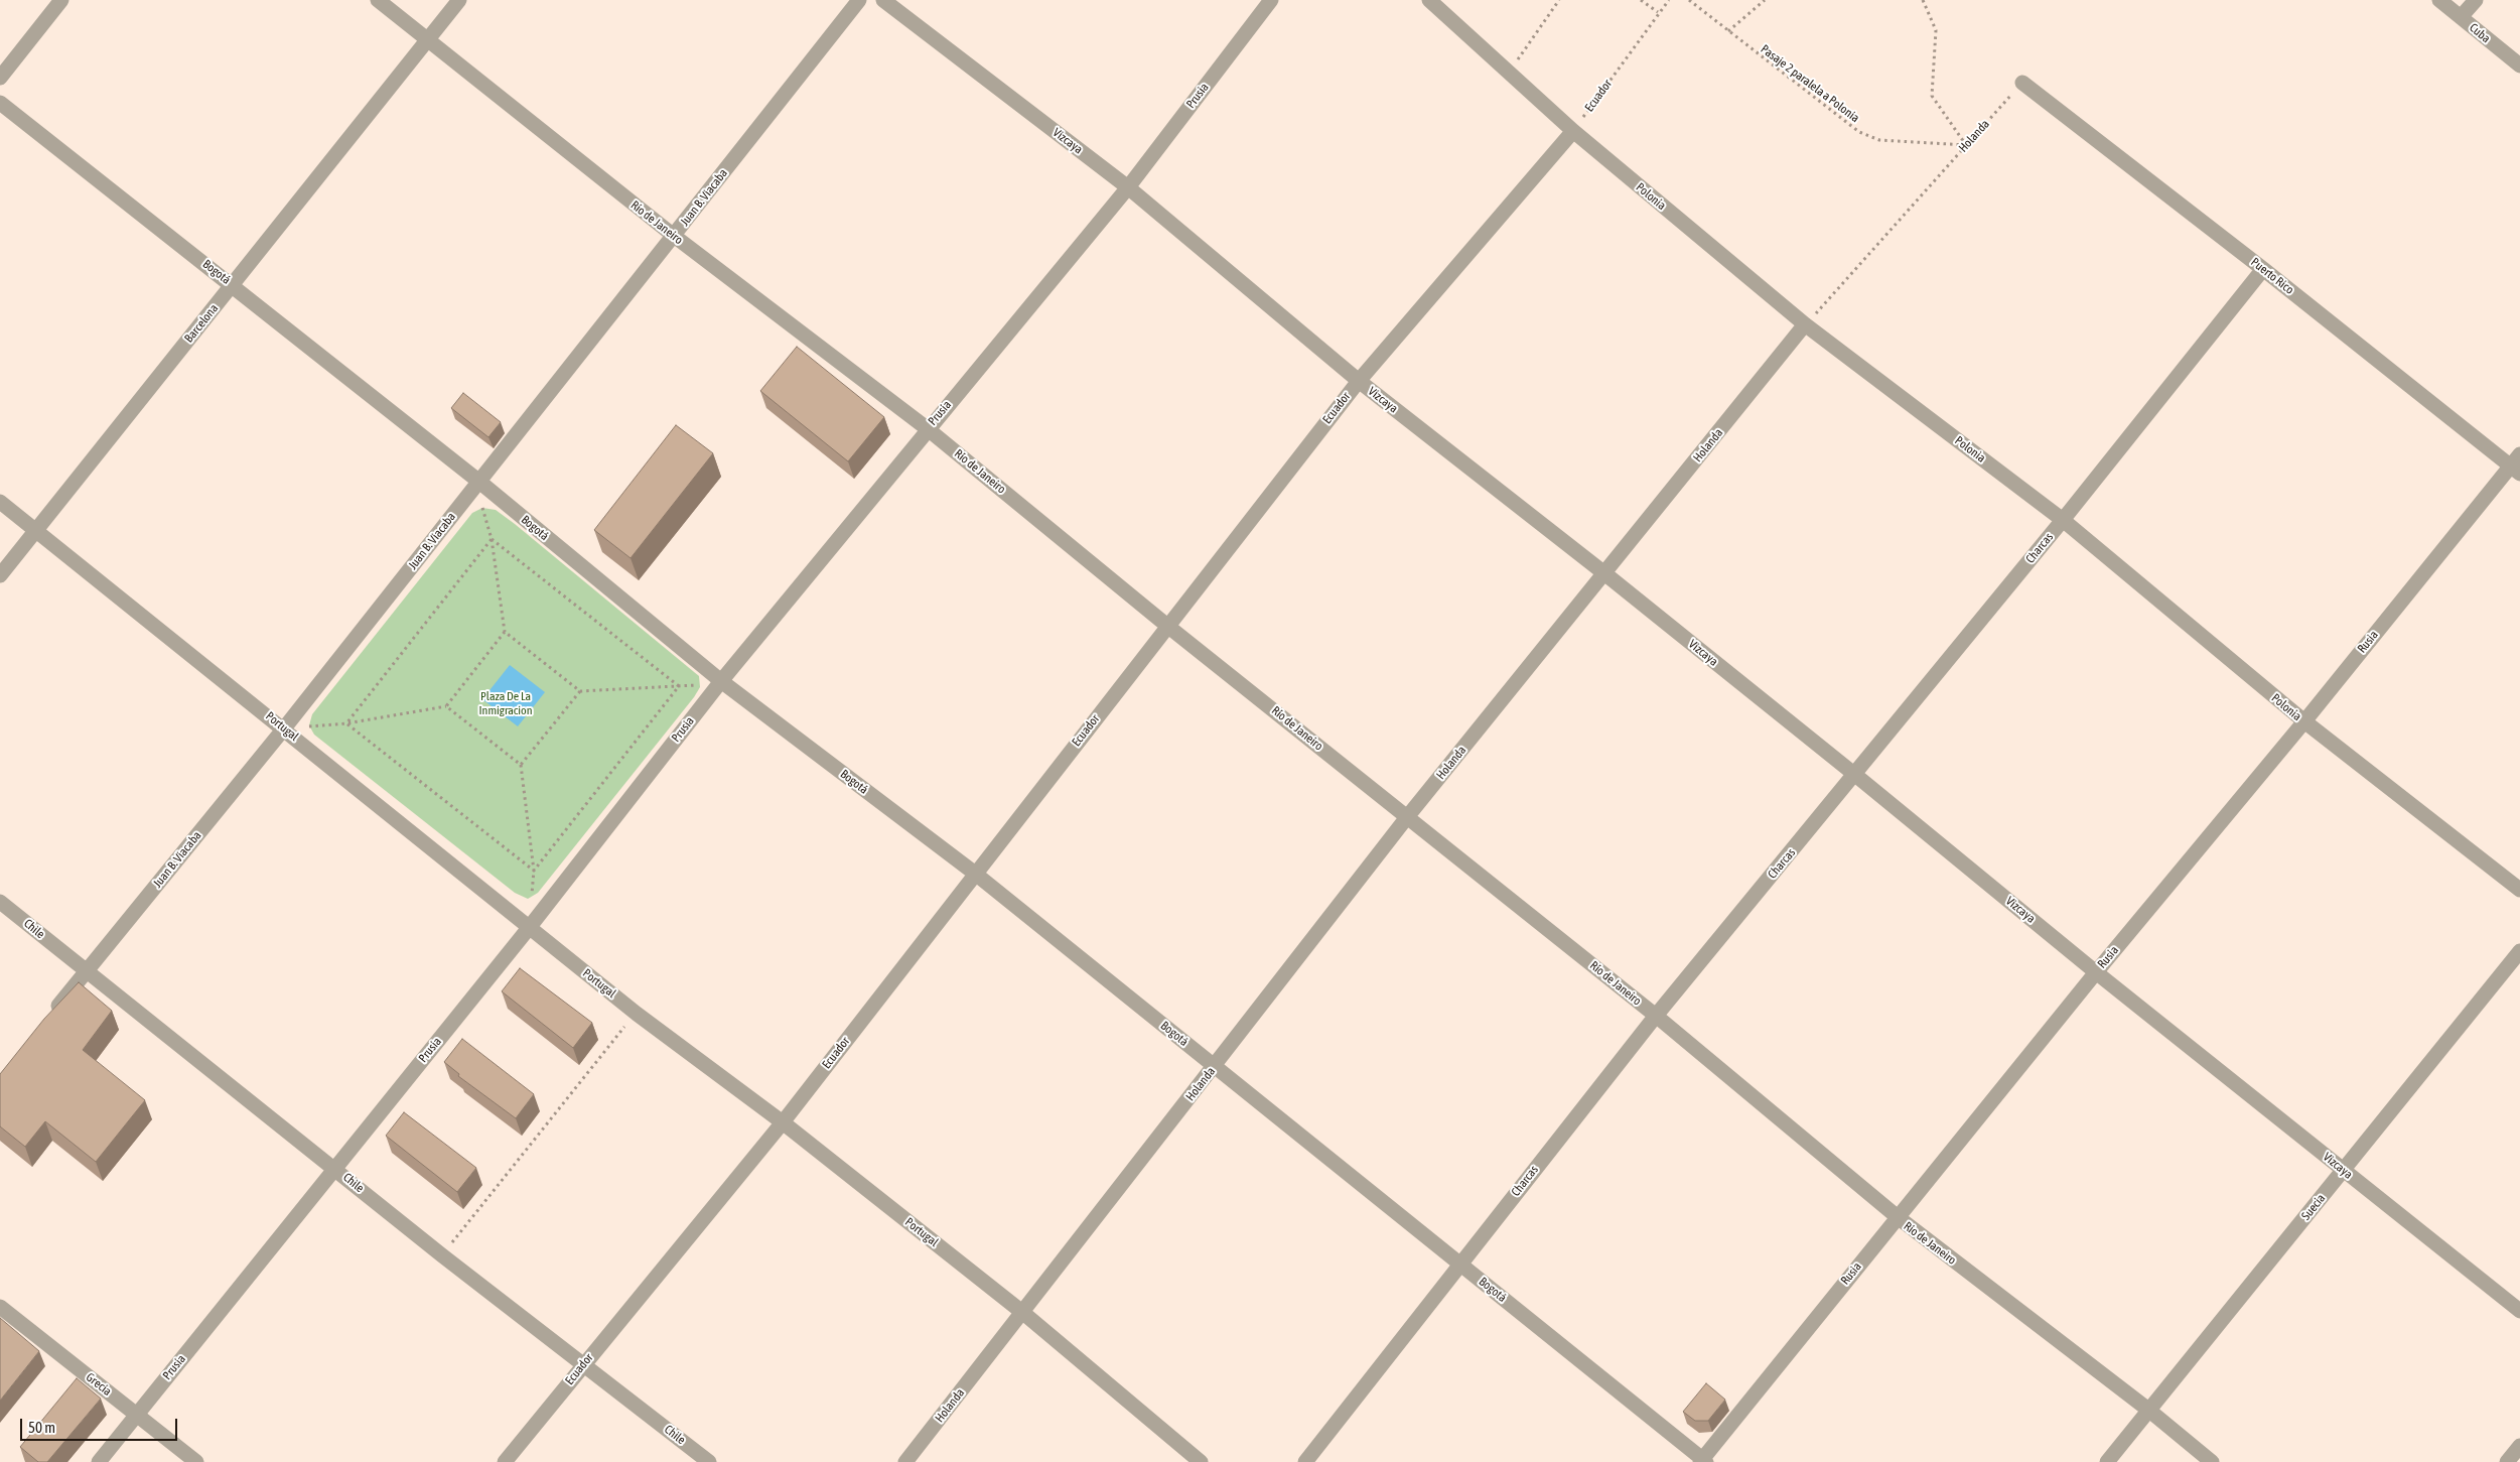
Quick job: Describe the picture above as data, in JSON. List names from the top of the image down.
{
  "streets": {
    "street": [
      "Cuba",
      "Prusia",
      "Ecuador",
      "Holanda",
      "Vizcaya",
      "Polonia",
      "Juan B. Viacaba",
      "Río de Janeiro",
      "Bogotá",
      "Puerto Rico",
      "Barcelona",
      "Charcas",
      "Rusia",
      "Portugal",
      "Chile",
      "Suecia",
      "Grecia"
    ],
    "path": ["Pasaje 2 paralela a Polonia"]
  },
  "crossings": [
    ["Pasaje 2 paralela a Polonia", "Holanda"],
    ["Prusia", "Vizcaya"],
    ["Prusia", "Río de Janeiro"],
    ["Prusia", "Bogotá"],
    ["Prusia", "Portugal"],
    ["Prusia", "Chile"],
    ["Prusia", "Grecia"],
    ["Ecuador", "Vizcaya"],
    ["Ecuador", "Polonia"],
    ["Ecuador", "Río de Janeiro"],
    ["Ecuador", "Bogotá"],
    ["Ecuador", "Portugal"],
    ["Ecuador", "Chile"],
    ["Holanda", "Vizcaya"],
    ["Holanda", "Polonia"],
    ["Holanda", "Río de Janeiro"],
    ["Holanda", "Bogotá"],
    ["Holanda", "Puerto Rico"],
    ["Holanda", "Portugal"],
    ["Vizcaya", "Charcas"],
    ["Vizcaya", "Rusia"],
    ["Vizcaya", "Suecia"],
    ["Polonia", "Charcas"],
    ["Polonia", "Rusia"],
    ["Juan B. Viacaba", "Río de Janeiro"],
    ["Juan B. Viacaba", "Bogotá"],
    ["Juan B. Viacaba", "Portugal"],
    ["Juan B. Viacaba", "Chile"],
    ["Río de Janeiro", "Barcelona"],
    ["Río de Janeiro", "Charcas"],
    ["Río de Janeiro", "Rusia"],
    ["Río de Janeiro", "Suecia"],
    ["Bogotá", "Barcelona"],
    ["Bogotá", "Charcas"],
    ["Bogotá", "Rusia"],
    ["Puerto Rico", "Charcas"],
    ["Puerto Rico", "Rusia"],
    ["Barcelona", "Portugal"]
  ],
  "parks": ["Plaza De La Inmigracion"],
  "scale_bar": "50 m"
}
